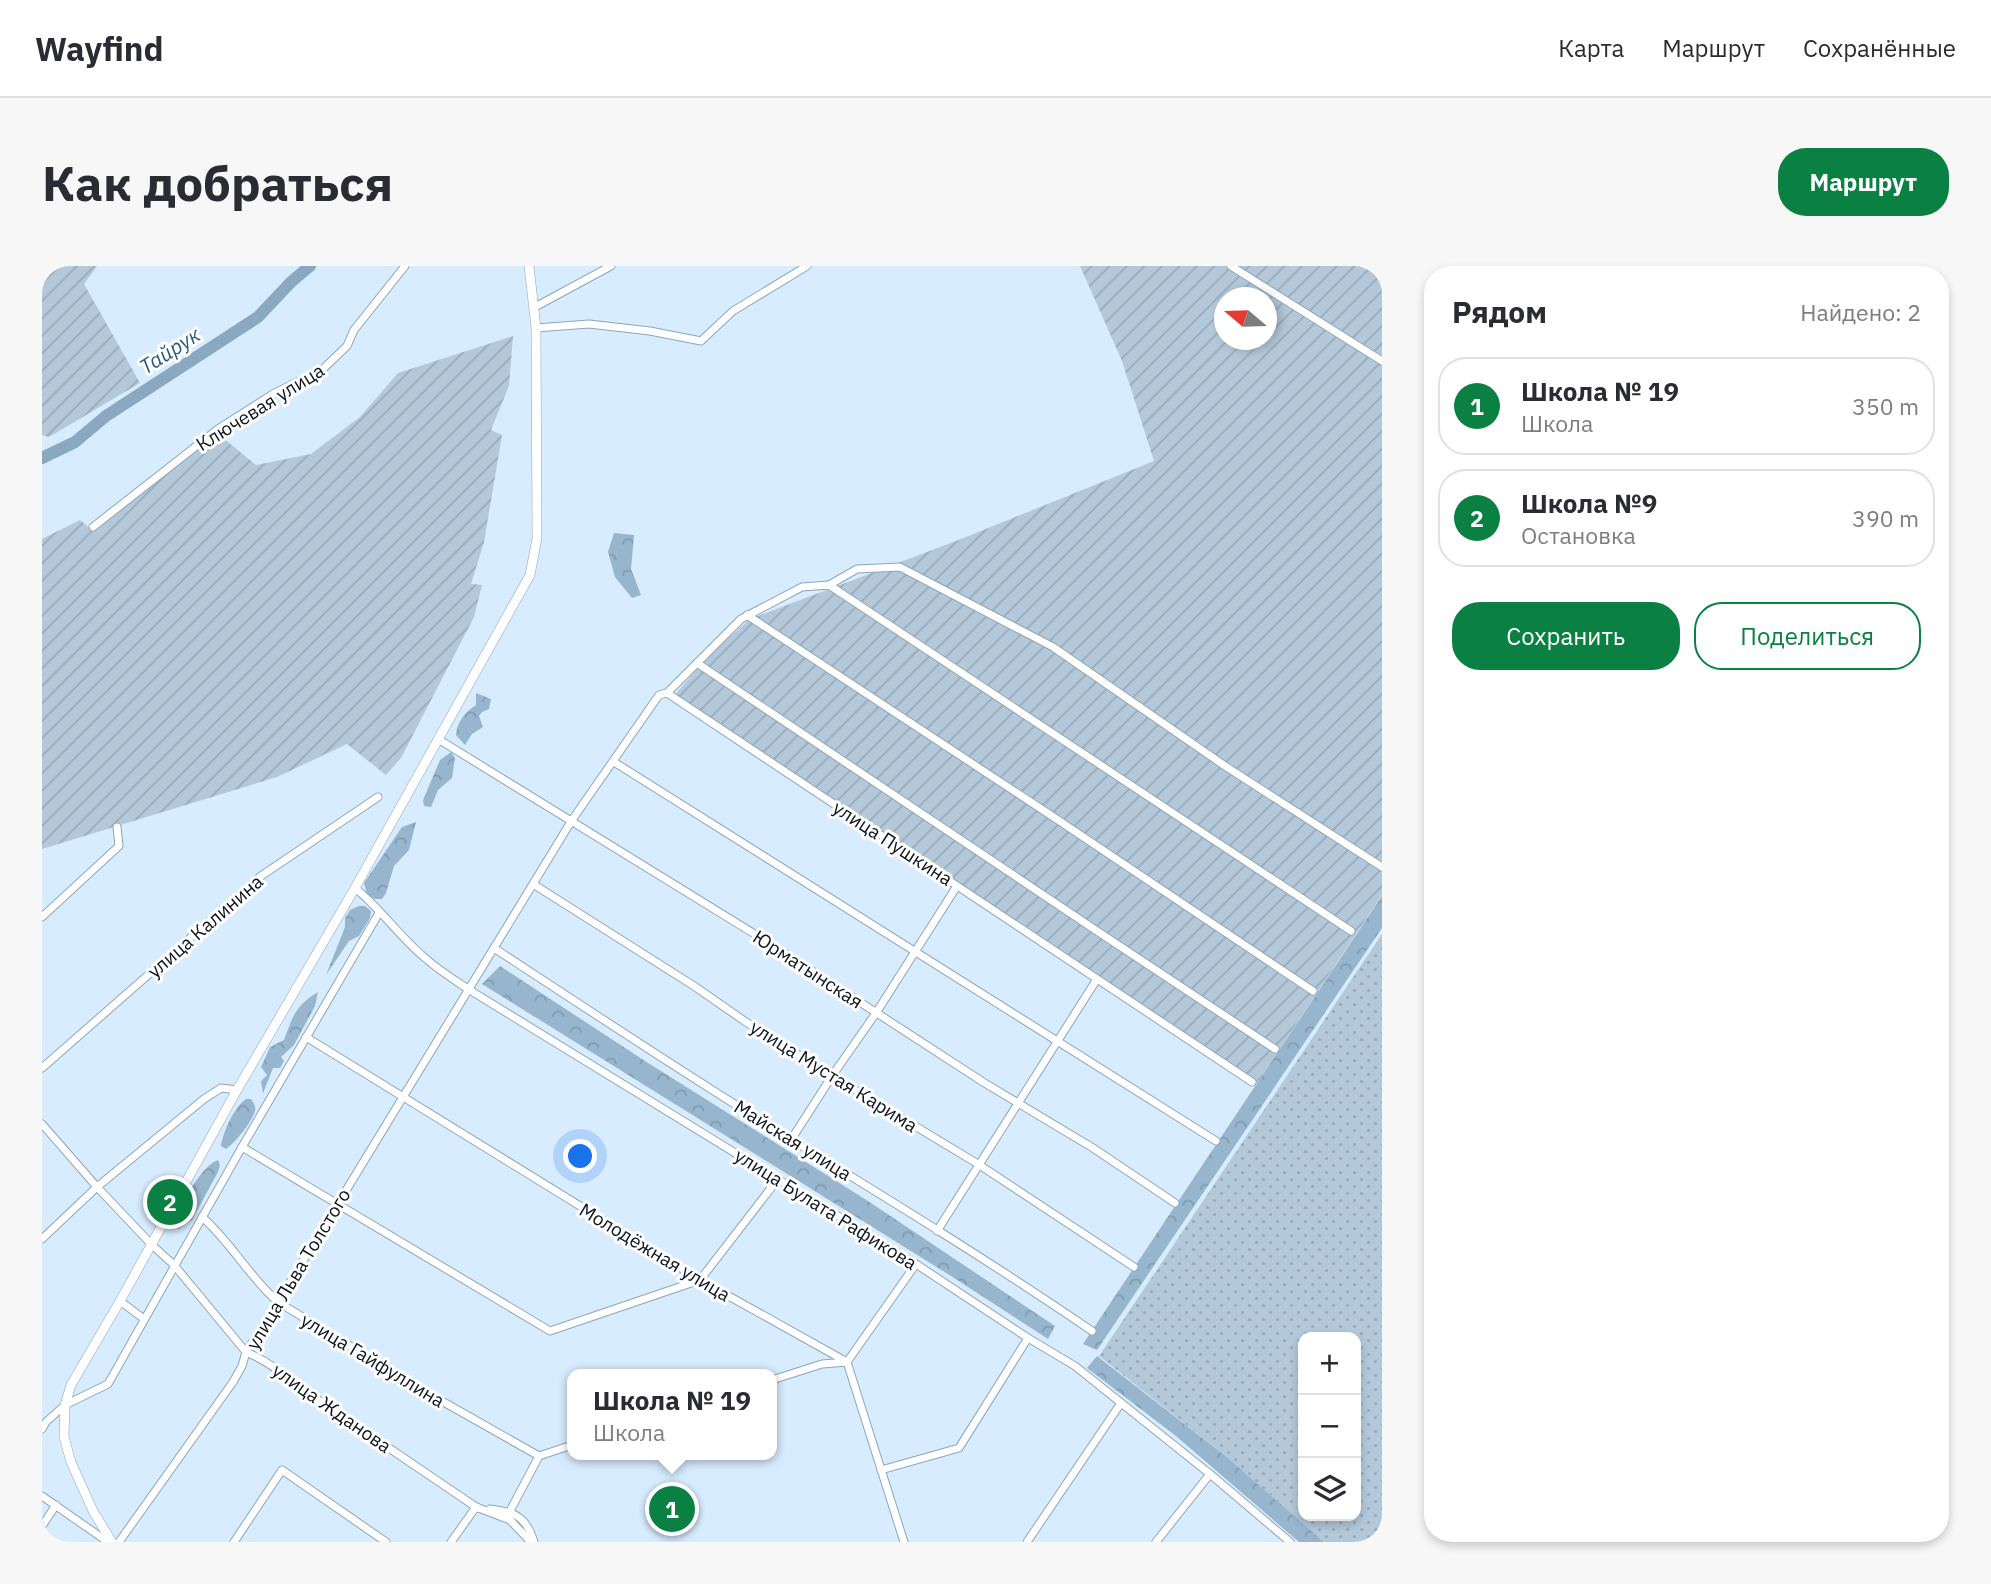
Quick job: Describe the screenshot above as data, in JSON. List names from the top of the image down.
{
  "streets": {
    "street": [
      "Ключевая улица",
      "улица Пушкина",
      "улица Калинина",
      "Юрматынская",
      "улица Мустая Карима",
      "Майская улица",
      "улица Булата Рафикова",
      "Молодёжная улица",
      "улица Льва Толстого",
      "улица Гайфуллина",
      "улица Жданова"
    ]
  },
  "crossings": [
    ["Юрматынская", "улица Льва Толстого"],
    ["улица Мустая Карима", "улица Льва Толстого"],
    ["Майская улица", "улица Льва Толстого"],
    ["улица Булата Рафикова", "улица Льва Толстого"],
    ["Молодёжная улица", "улица Льва Толстого"],
    ["улица Льва Толстого", "улица Гайфуллина"],
    ["улица Льва Толстого", "улица Жданова"]
  ],
  "water": ["Тайрук"],
  "north": "left",
  "page": {
    "header": "Wayfind",
    "nav": ["Карта", "Маршрут", "Сохранённые"],
    "buttons": [
      "Маршрут",
      ["Сохранить", "Поделиться"]
    ],
    "title": "Как добраться",
    "heading": ["Рядом", "Найдено: 2"],
    "list": [
      {
        "mark": "1",
        "name": "Школа № 19",
        "note": "Школа",
        "value": "350 m"
      },
      {
        "mark": "2",
        "name": "Школа №9",
        "note": "Остановка",
        "value": "390 m"
      }
    ],
    "pins": ["2", "1"],
    "map_buttons": ["+", "−"],
    "popup": ["Школа № 19", "Школа"]
  }
}
